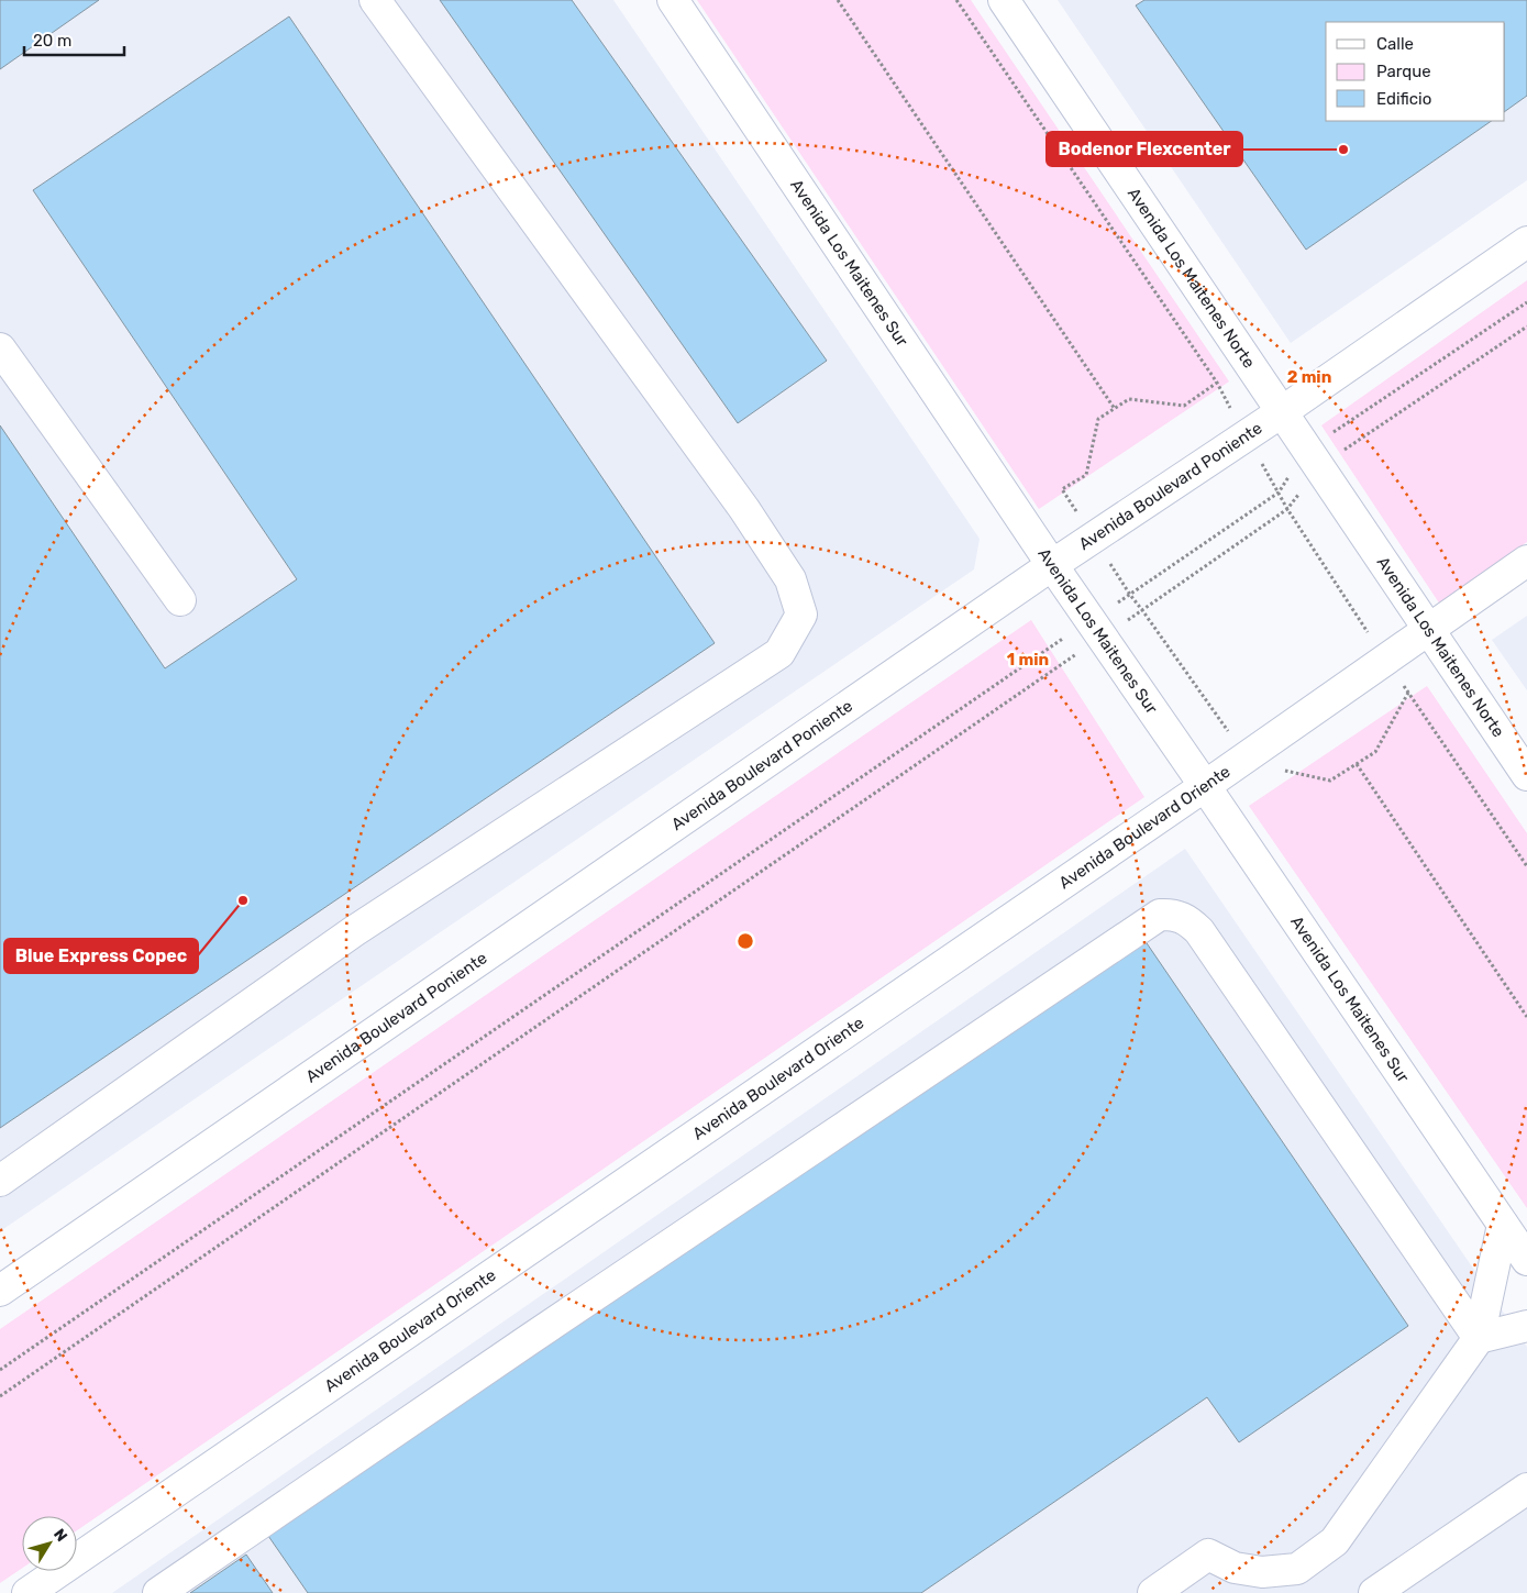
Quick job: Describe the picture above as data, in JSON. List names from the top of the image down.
{
  "streets": {
    "street": [
      "Avenida Los Maitenes Sur",
      "Avenida Los Maitenes Norte",
      "Avenida Boulevard Poniente",
      "Avenida Boulevard Oriente"
    ]
  },
  "crossings": [
    ["Avenida Los Maitenes Sur", "Avenida Boulevard Poniente"],
    ["Avenida Los Maitenes Sur", "Avenida Boulevard Oriente"],
    ["Avenida Los Maitenes Norte", "Avenida Boulevard Poniente"],
    ["Avenida Los Maitenes Norte", "Avenida Boulevard Oriente"]
  ],
  "places": ["Bodenor Flexcenter", "Blue Express Copec"],
  "legend": ["Calle", "Parque", "Edificio"],
  "scale_bar": "20 m",
  "north": "top right",
  "rings": ["2 min", "1 min"]
}
